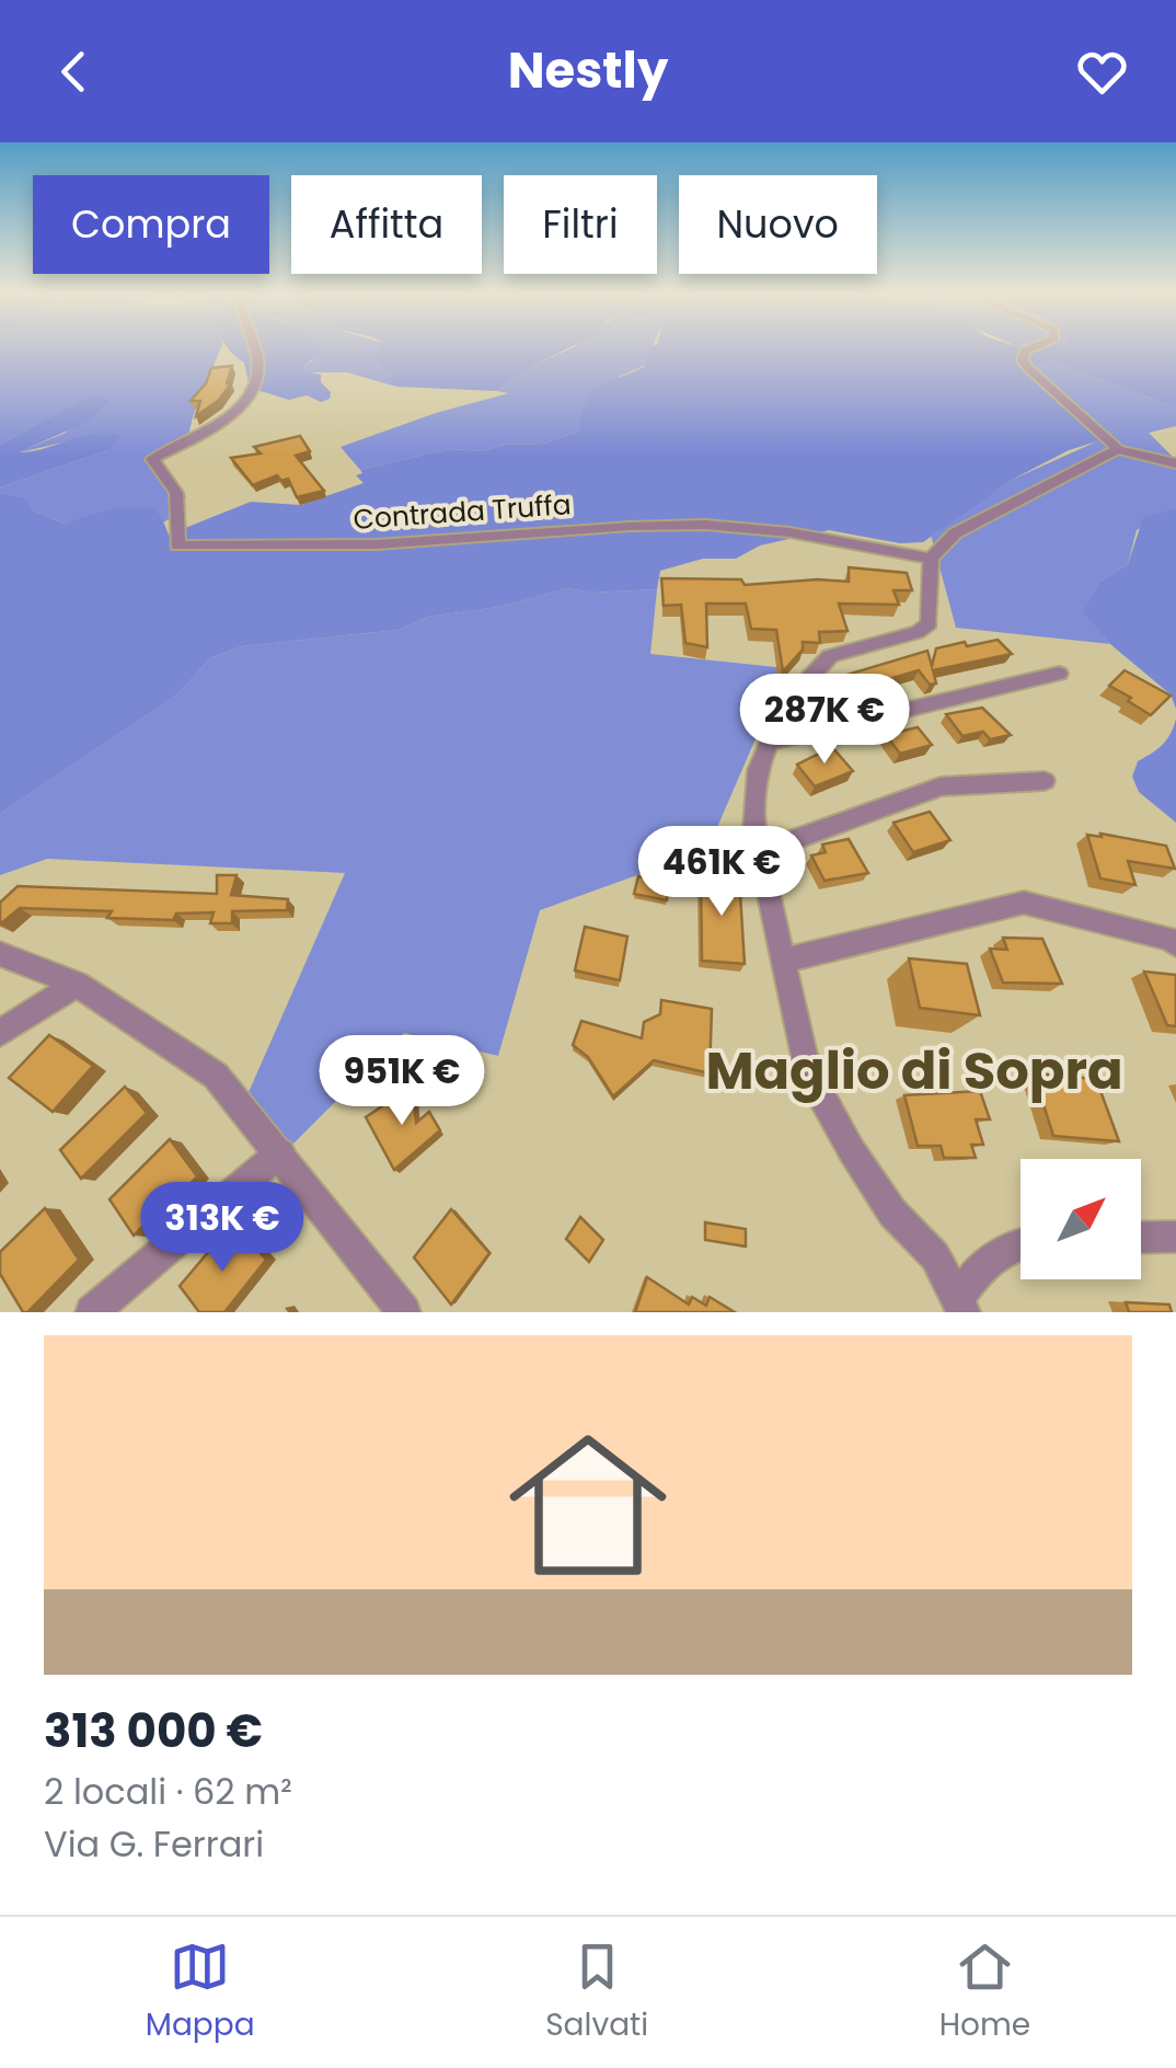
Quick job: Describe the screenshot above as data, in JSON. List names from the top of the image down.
{
  "streets": {
    "street": ["Contrada Truffa"]
  },
  "districts": ["Maglio di Sopra"],
  "north": "top right",
  "page": {
    "header": "Nestly",
    "chip": [
      "Compra",
      "Affitta",
      "Filtri",
      "Nuovo"
    ],
    "price": [
      "287K €",
      "461K €",
      "951K €",
      "313K €"
    ],
    "list": [
      {
        "name": "313 000 €",
        "note": "2 locali · 62 m² · Via G. Ferrari"
      }
    ],
    "tabs": ["Mappa", "Salvati", "Home"]
  }
}
